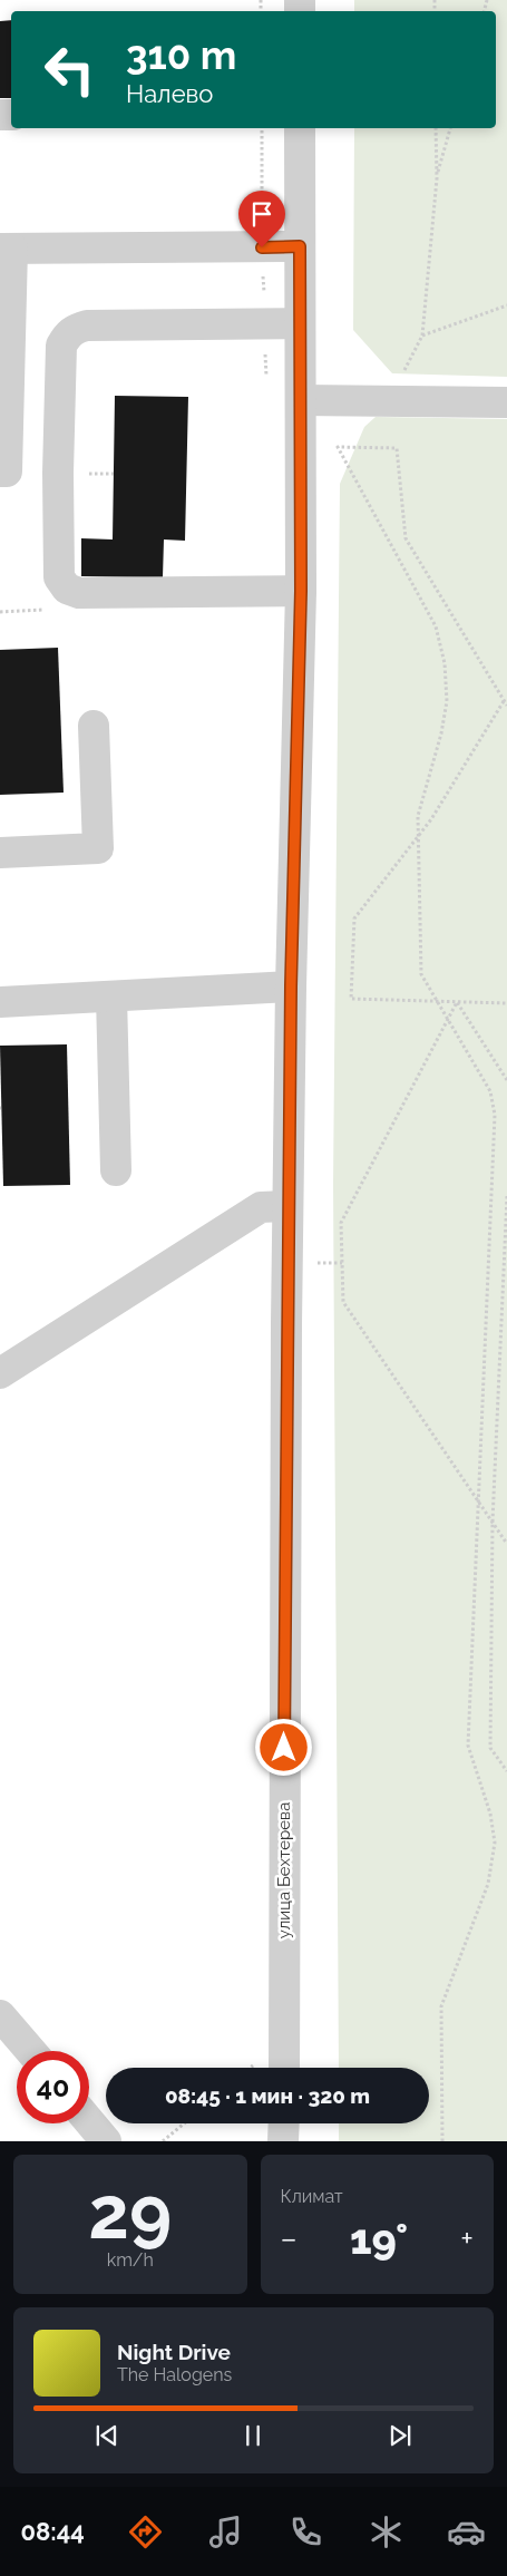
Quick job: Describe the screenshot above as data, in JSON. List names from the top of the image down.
{
  "streets": {
    "street": ["улица Бехтерева"]
  },
  "page": {
    "turn": ["310 m", "Налево"],
    "limit": "40",
    "trip": "08:45 · 1 мин · 320 m",
    "tile": [
      ["29", "km/h"],
      "Климат"
    ],
    "heat": ["−", "19°", "+"],
    "song": ["Night Drive", "The Halogens"],
    "tabs": "08:44"
  }
}
